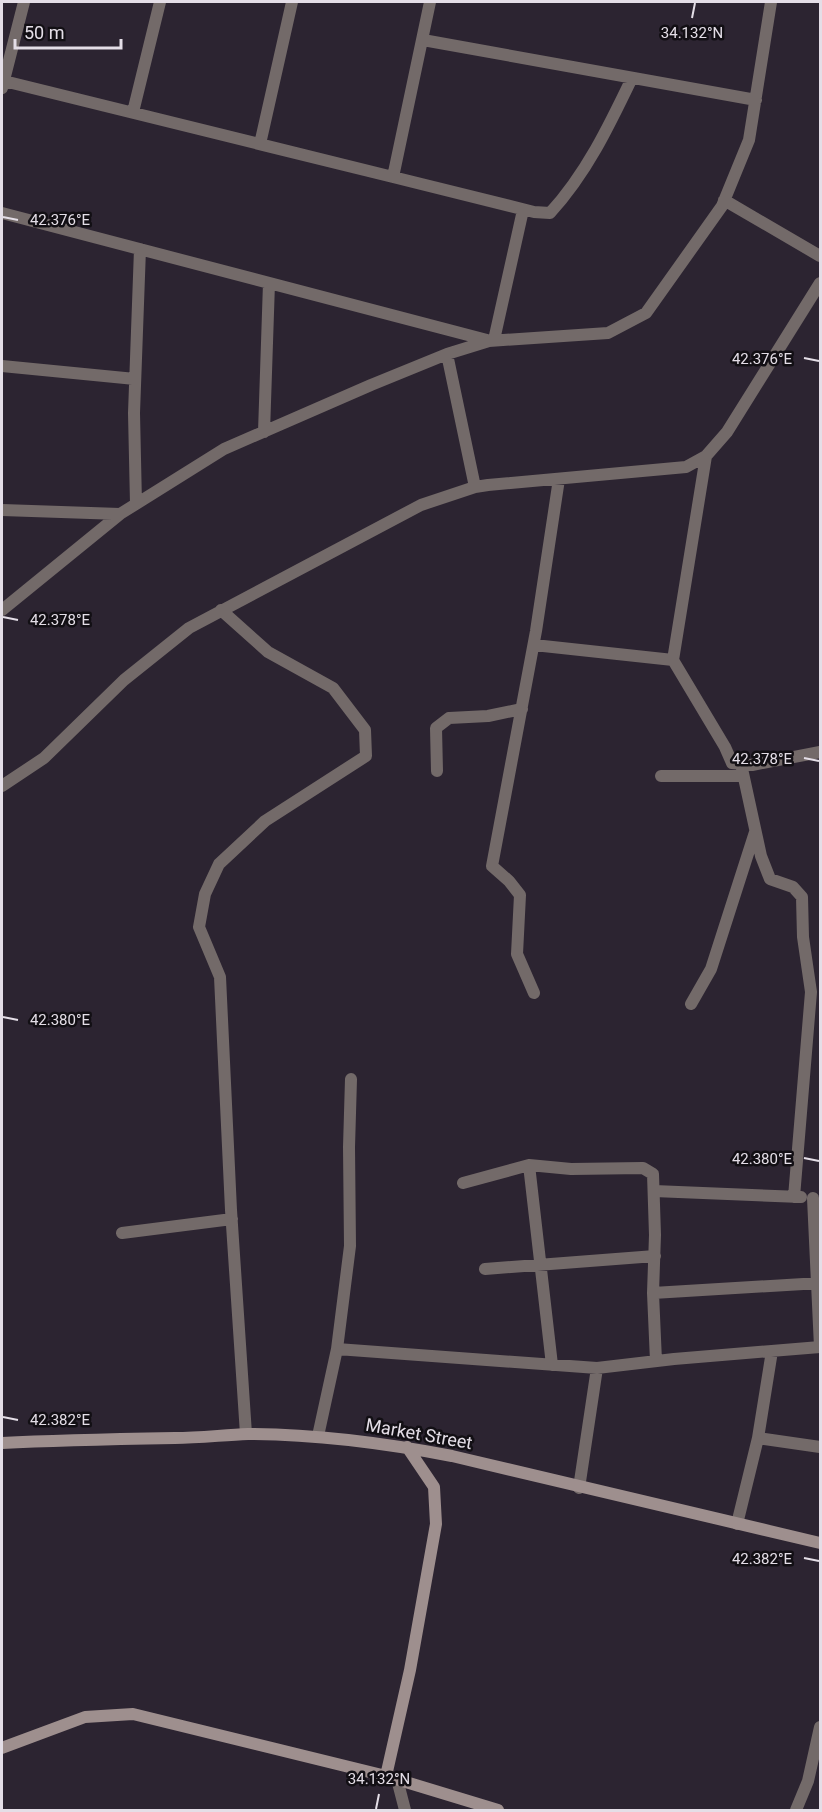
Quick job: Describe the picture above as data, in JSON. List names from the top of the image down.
{
  "streets": {
    "street": ["Market Street"]
  },
  "scale_bar": "50 m",
  "coordinates": [
    "34.132°N",
    "42.376°E",
    "42.378°E",
    "42.380°E",
    "42.382°E"
  ]
}
